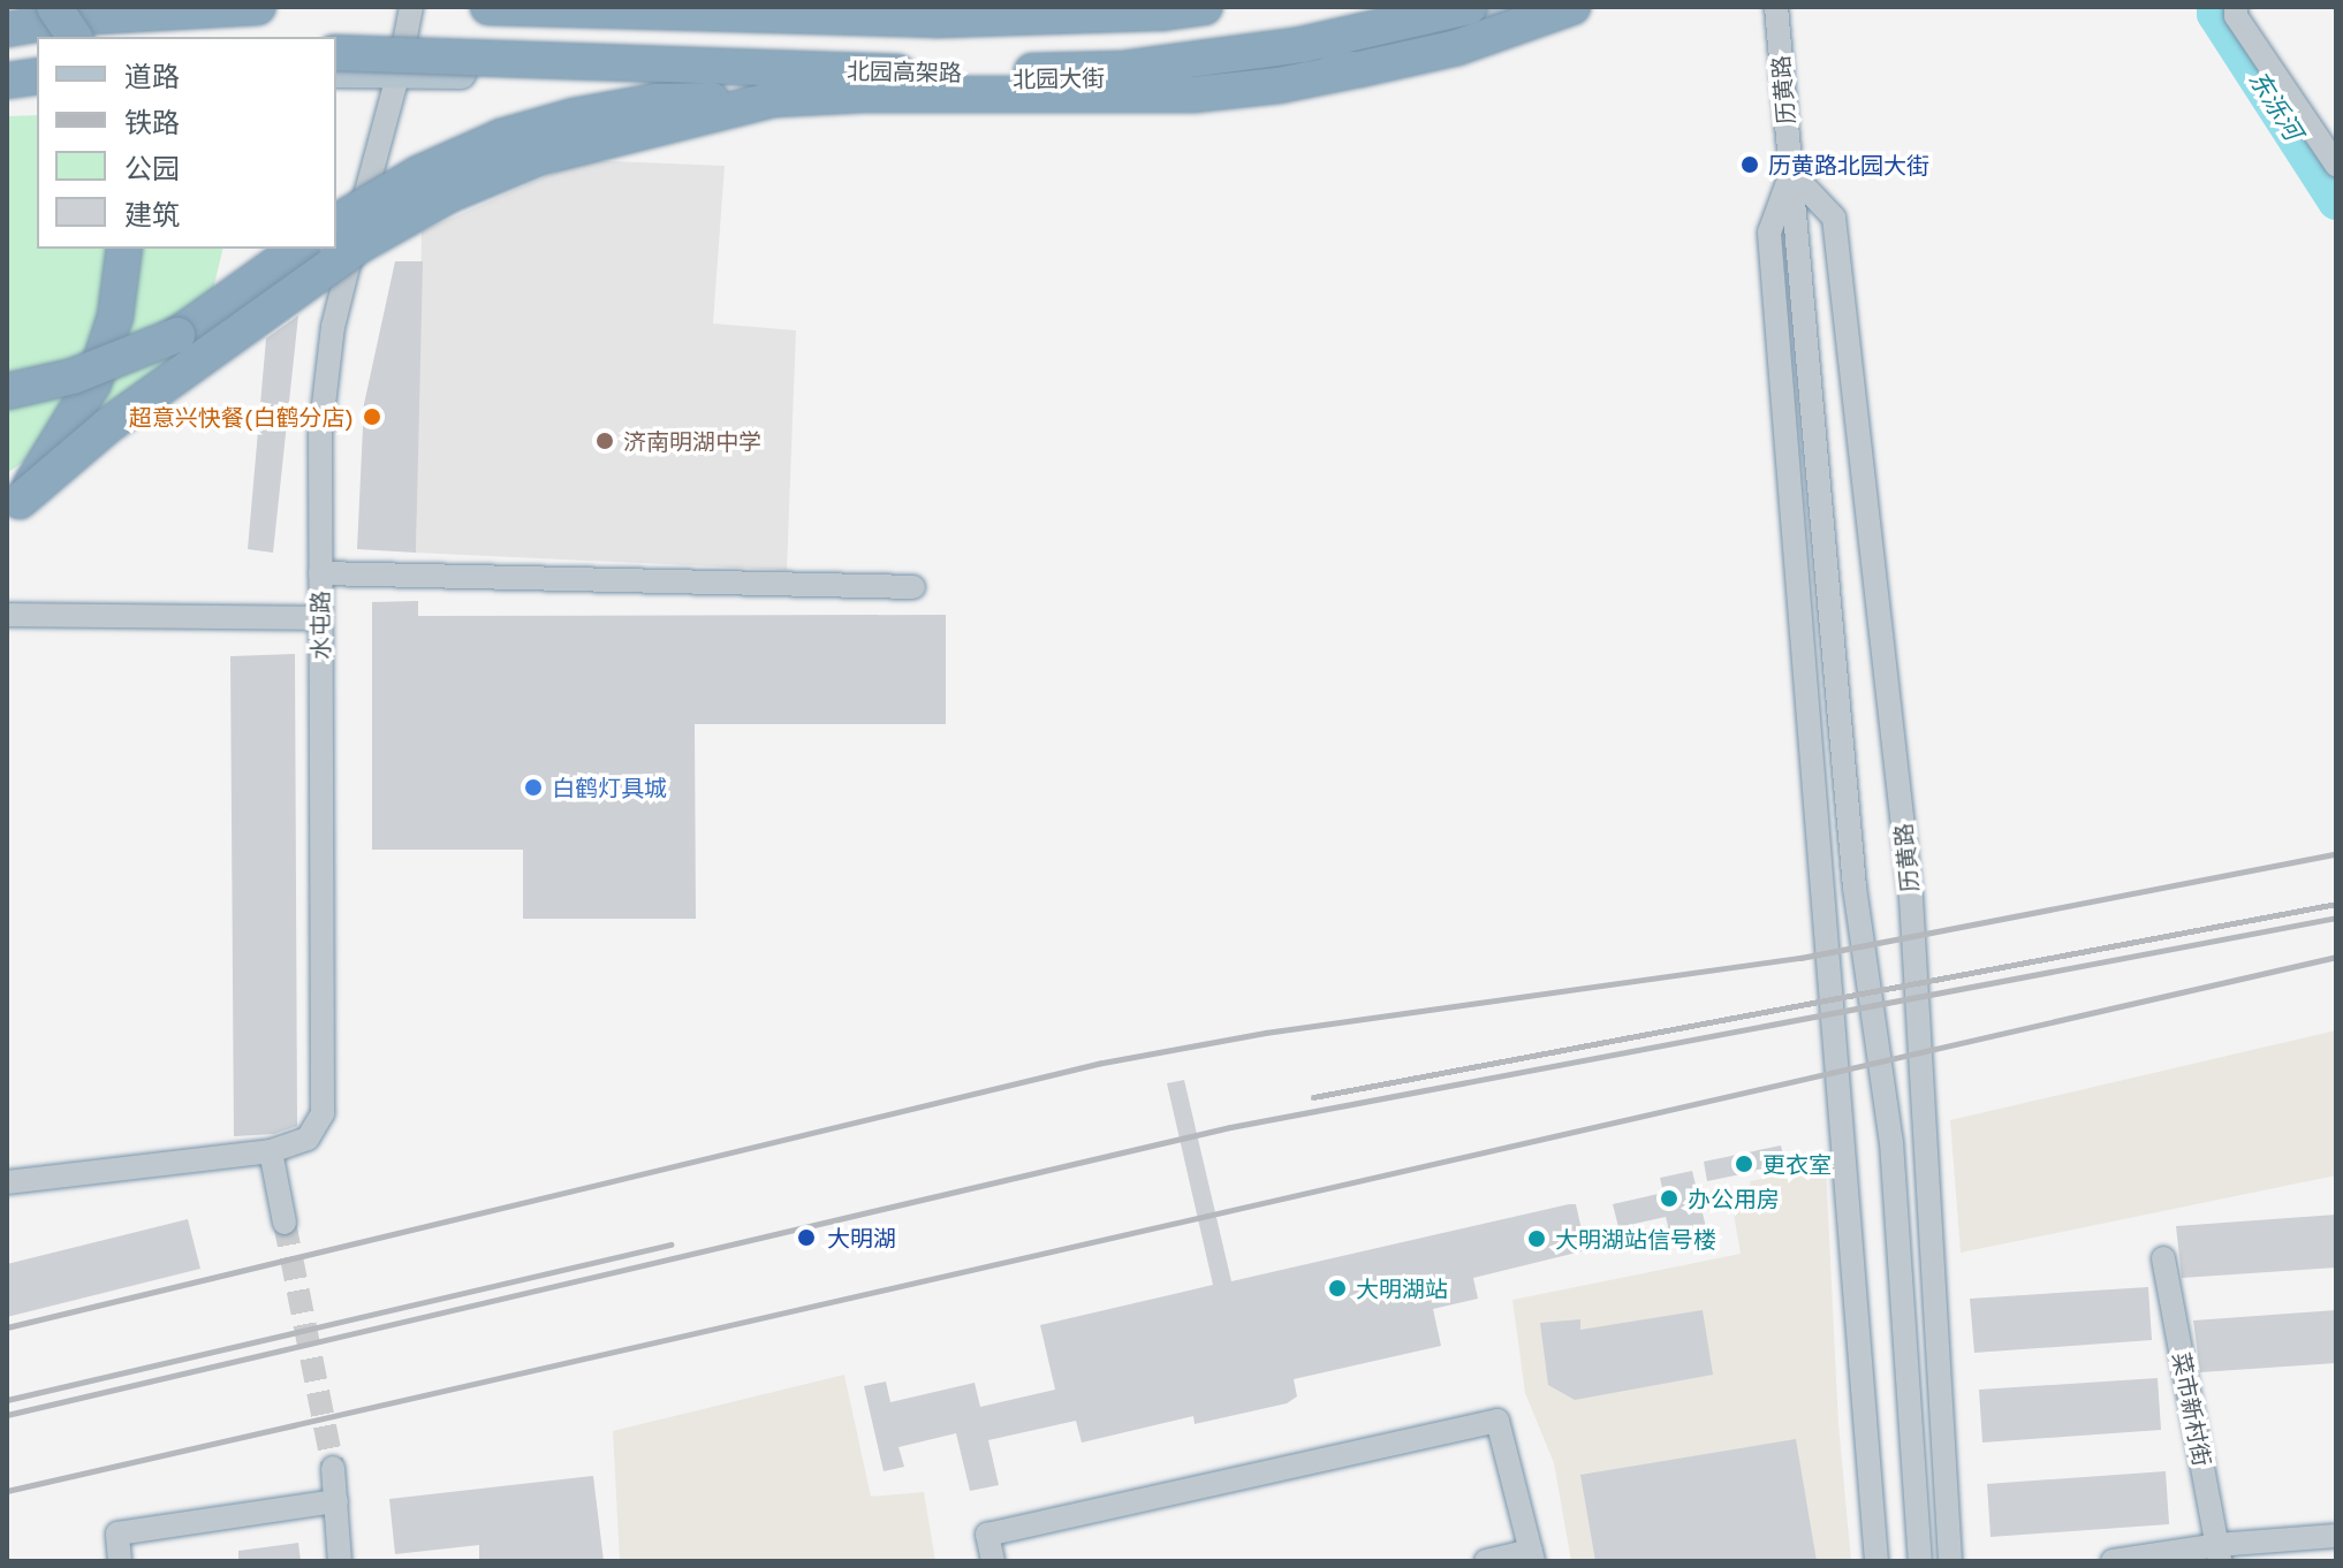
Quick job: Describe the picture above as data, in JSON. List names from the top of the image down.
{
  "streets": {
    "highway": ["北园高架路"],
    "main road": ["北园大街"],
    "street": ["历黄路", "水屯路", "菜市新村街"]
  },
  "crossings": [
    ["北园大街", "水屯路"]
  ],
  "water": ["东泺河"],
  "places": [
    "历黄路北园大街",
    "超意兴快餐(白鹤分店)",
    "济南明湖中学",
    "白鹤灯具城",
    "更衣室",
    "办公用房",
    "大明湖",
    "大明湖站信号楼",
    "大明湖站"
  ],
  "legend": [
    "道路",
    "铁路",
    "公园",
    "建筑"
  ]
}
